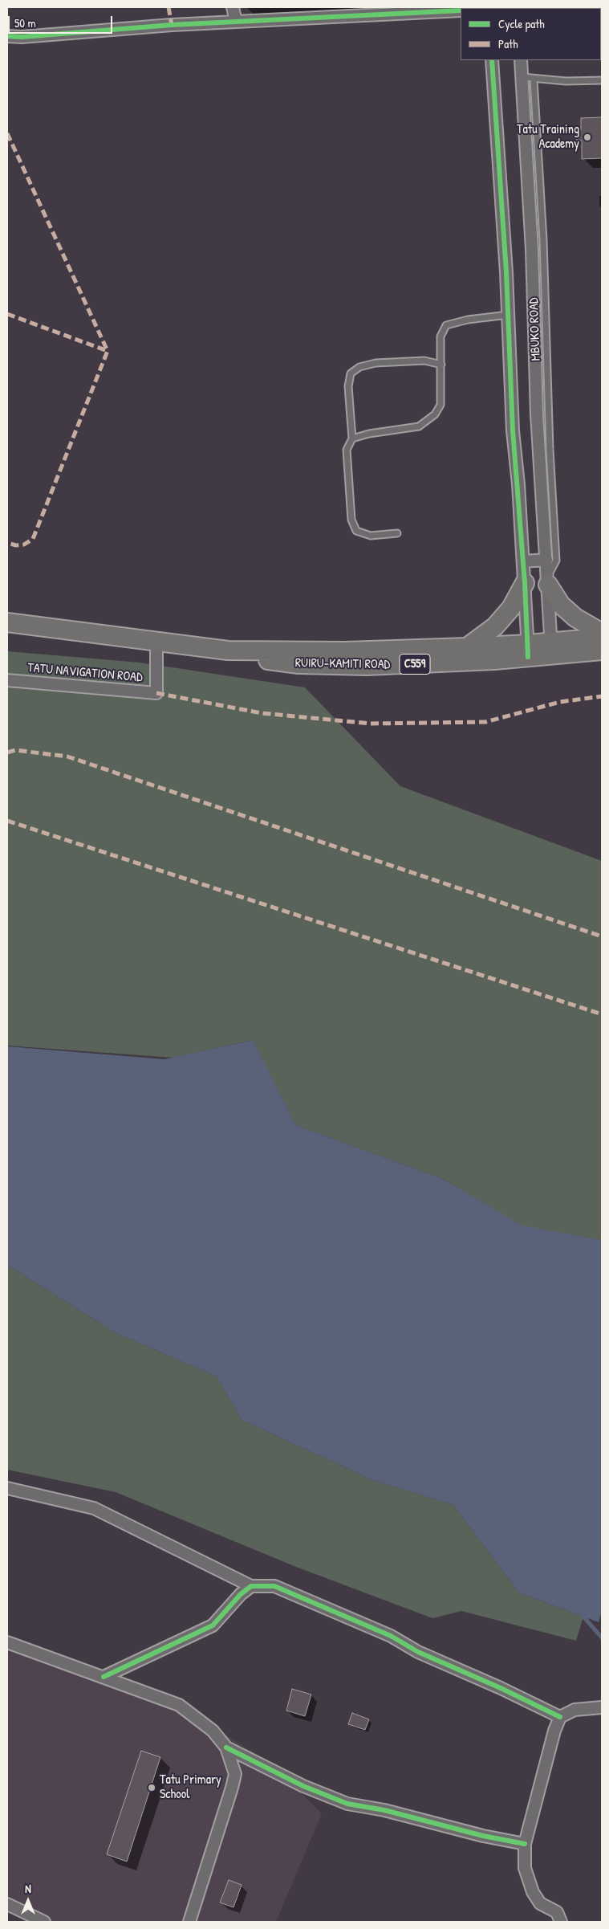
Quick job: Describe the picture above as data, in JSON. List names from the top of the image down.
{
  "streets": {
    "main road": ["RUIRU-KAMITI ROAD", "C559"],
    "street": ["TATU NAVIGATION ROAD"],
    "lane": ["MBUKO ROAD"]
  },
  "crossings": [
    ["RUIRU-KAMITI ROAD", "TATU NAVIGATION ROAD"]
  ],
  "places": ["Tatu Training Academy", "Tatu Primary School"],
  "legend": ["Cycle path", "Path"],
  "scale_bar": "50 m",
  "north": "top"
}
